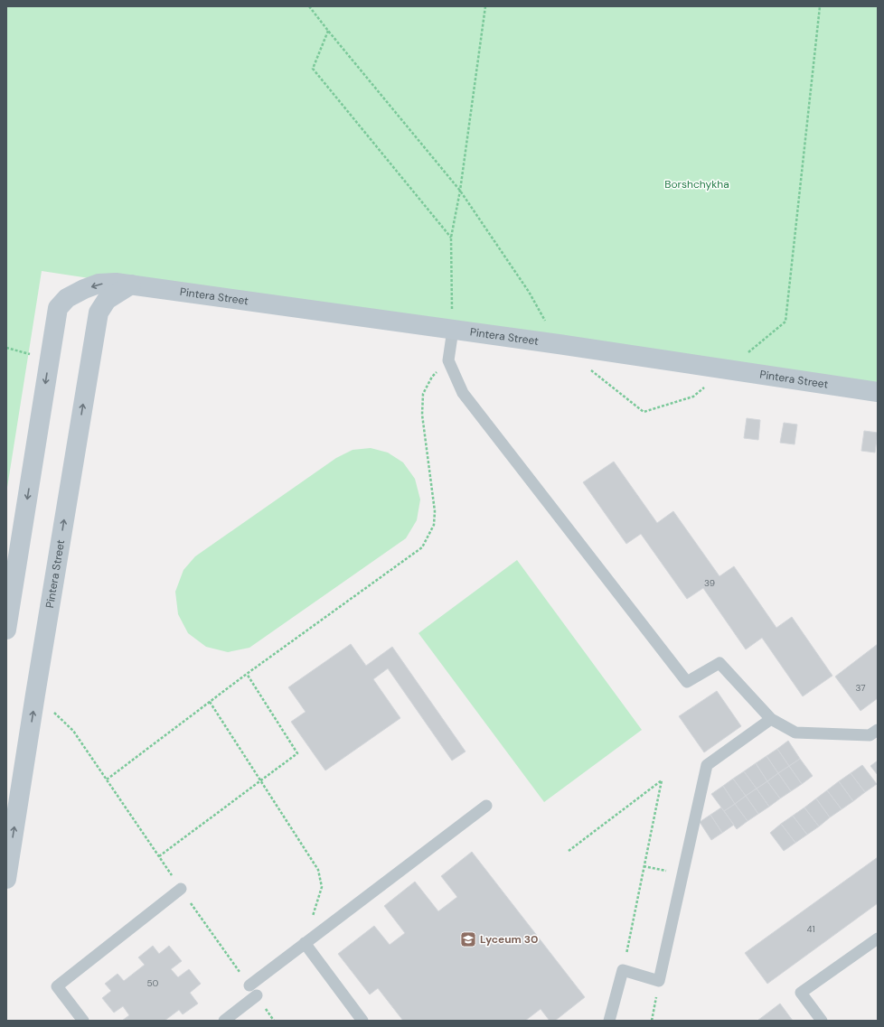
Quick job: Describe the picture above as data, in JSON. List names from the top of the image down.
{
  "streets": {
    "street": ["Pintera Street"]
  },
  "parks": ["Borshchykha"],
  "places": {
    "school or university": ["Lyceum 30"]
  },
  "house_numbers": [
    "39",
    "37",
    "41",
    "50"
  ]
}
